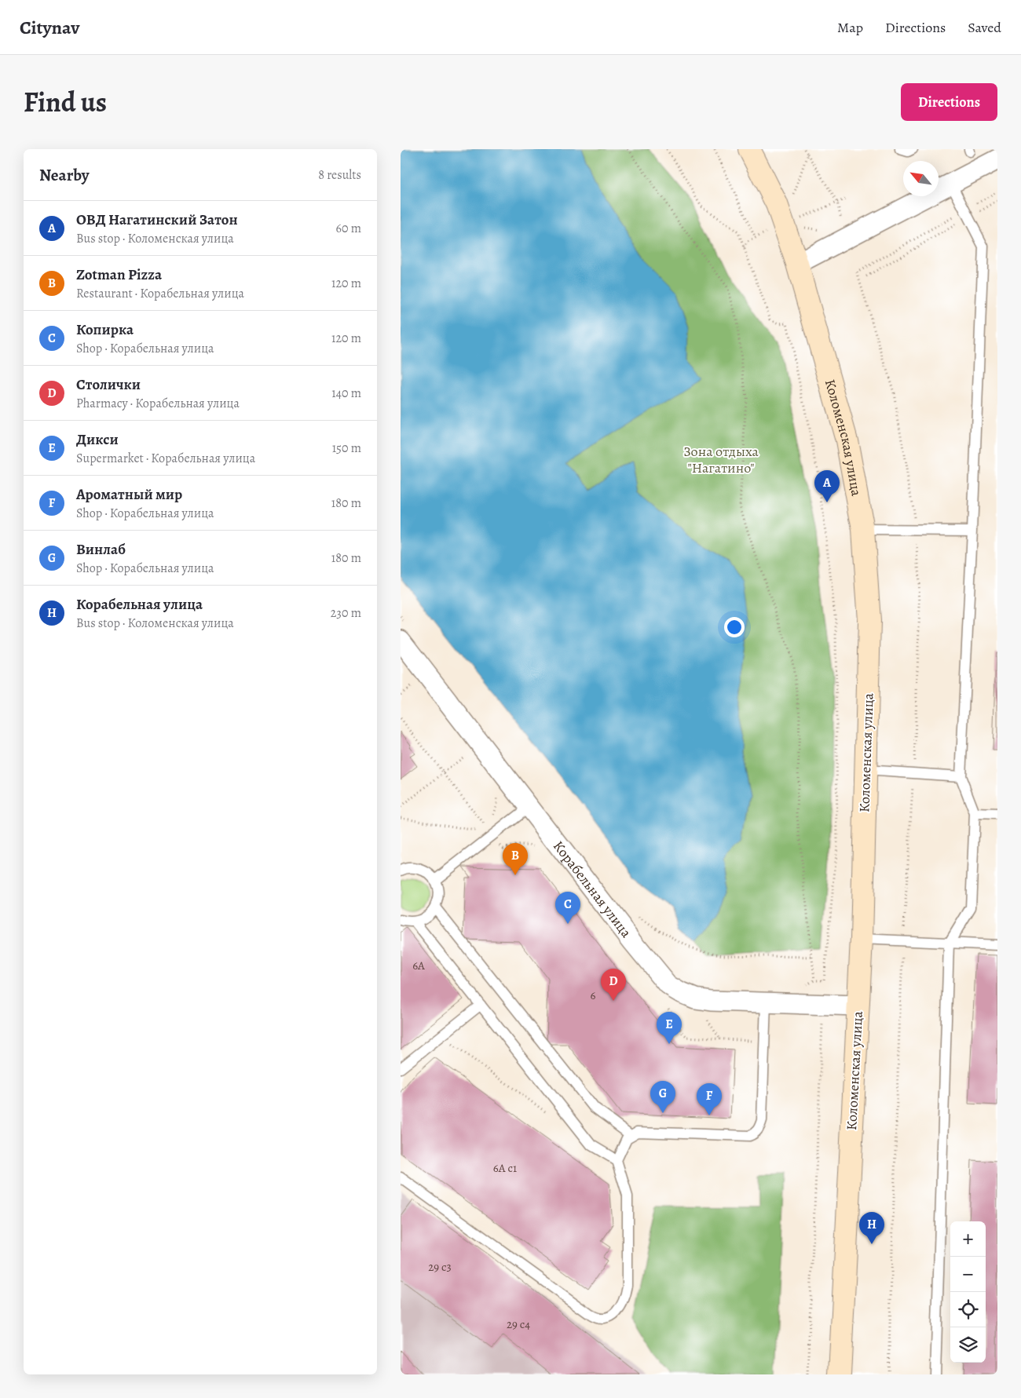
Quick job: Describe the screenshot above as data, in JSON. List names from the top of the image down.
{
  "streets": {
    "street": ["Коломенская улица", "Корабельная улица"]
  },
  "crossings": [
    ["Коломенская улица", "Корабельная улица"]
  ],
  "parks": ["Зона отдыха \"Нагатино\""],
  "house_numbers": [
    "6А",
    "6",
    "6А с1",
    "29 с3",
    "29 с4"
  ],
  "north": "top left",
  "page": {
    "header": "Citynav",
    "nav": ["Map", "Directions", "Saved"],
    "title": "Find us",
    "buttons": "Directions",
    "heading": ["Nearby", "8 results"],
    "list": [
      {
        "mark": "A",
        "name": "ОВД Нагатинский Затон",
        "note": "Bus stop · Коломенская улица",
        "value": "60 m"
      },
      {
        "mark": "B",
        "name": "Zotman Pizza",
        "note": "Restaurant · Корабельная улица",
        "value": "120 m"
      },
      {
        "mark": "C",
        "name": "Копирка",
        "note": "Shop · Корабельная улица",
        "value": "120 m"
      },
      {
        "mark": "D",
        "name": "Столички",
        "note": "Pharmacy · Корабельная улица",
        "value": "140 m"
      },
      {
        "mark": "E",
        "name": "Дикси",
        "note": "Supermarket · Корабельная улица",
        "value": "150 m"
      },
      {
        "mark": "F",
        "name": "Ароматный мир",
        "note": "Shop · Корабельная улица",
        "value": "180 m"
      },
      {
        "mark": "G",
        "name": "Винлаб",
        "note": "Shop · Корабельная улица",
        "value": "180 m"
      },
      {
        "mark": "H",
        "name": "Корабельная улица",
        "note": "Bus stop · Коломенская улица",
        "value": "230 m"
      }
    ],
    "pins": [
      "A",
      "B",
      "C",
      "D",
      "E",
      "G",
      "F",
      "H"
    ],
    "map_buttons": ["+", "−"]
  }
}
